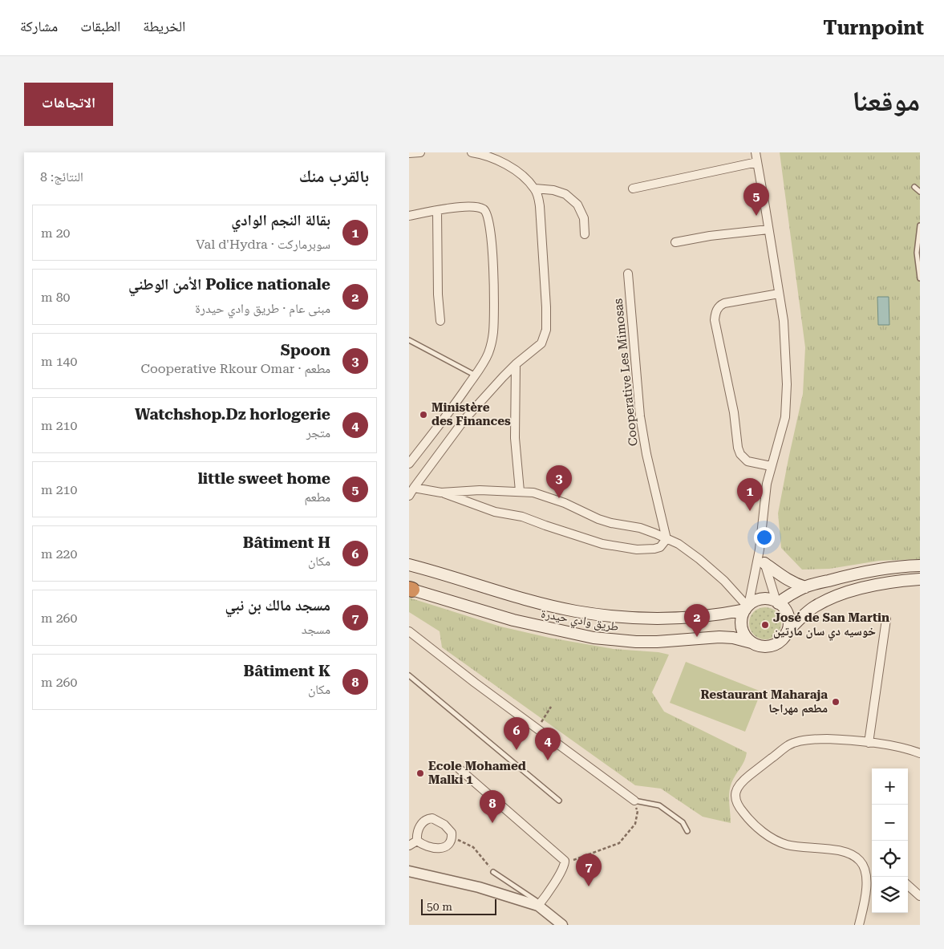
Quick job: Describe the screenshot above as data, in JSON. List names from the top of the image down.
{
  "streets": {
    "main road": ["طريق وادي حيدرة"],
    "street": ["Cooperative Les Mimosas"]
  },
  "places": [
    "Ministère des Finances",
    "José de San Martin خوسيه دي سان مارتين",
    "Restaurant Maharaja مطعم مهراجا",
    "Ecole Mohamed Malki 1"
  ],
  "scale_bar": "50 m",
  "page": {
    "header": "Turnpoint",
    "nav": ["الخريطة", "الطبقات", "مشاركة"],
    "title": "موقعنا",
    "buttons": "الاتجاهات",
    "heading": ["بالقرب منك", "النتائج: 8"],
    "pins": [
      "5",
      "3",
      "1",
      "2",
      "6",
      "4",
      "8",
      "7"
    ],
    "list": [
      {
        "mark": "1",
        "name": "بقالة النجم الوادي",
        "note": "سوبرماركت · Val d'Hydra",
        "value": "20 m"
      },
      {
        "mark": "2",
        "name": "Police nationale الأمن الوطني",
        "note": "مبنى عام · طريق وادي حيدرة",
        "value": "80 m"
      },
      {
        "mark": "3",
        "name": "Spoon",
        "note": "مطعم · Cooperative Rkour Omar",
        "value": "140 m"
      },
      {
        "mark": "4",
        "name": "Watchshop.Dz horlogerie",
        "note": "متجر",
        "value": "210 m"
      },
      {
        "mark": "5",
        "name": "little sweet home",
        "note": "مطعم",
        "value": "210 m"
      },
      {
        "mark": "6",
        "name": "Bâtiment H",
        "note": "مكان",
        "value": "220 m"
      },
      {
        "mark": "7",
        "name": "مسجد مالك بن نبي",
        "note": "مسجد",
        "value": "260 m"
      },
      {
        "mark": "8",
        "name": "Bâtiment K",
        "note": "مكان",
        "value": "260 m"
      }
    ],
    "map_buttons": ["+", "−"],
    "scale": "50 m"
  }
}
